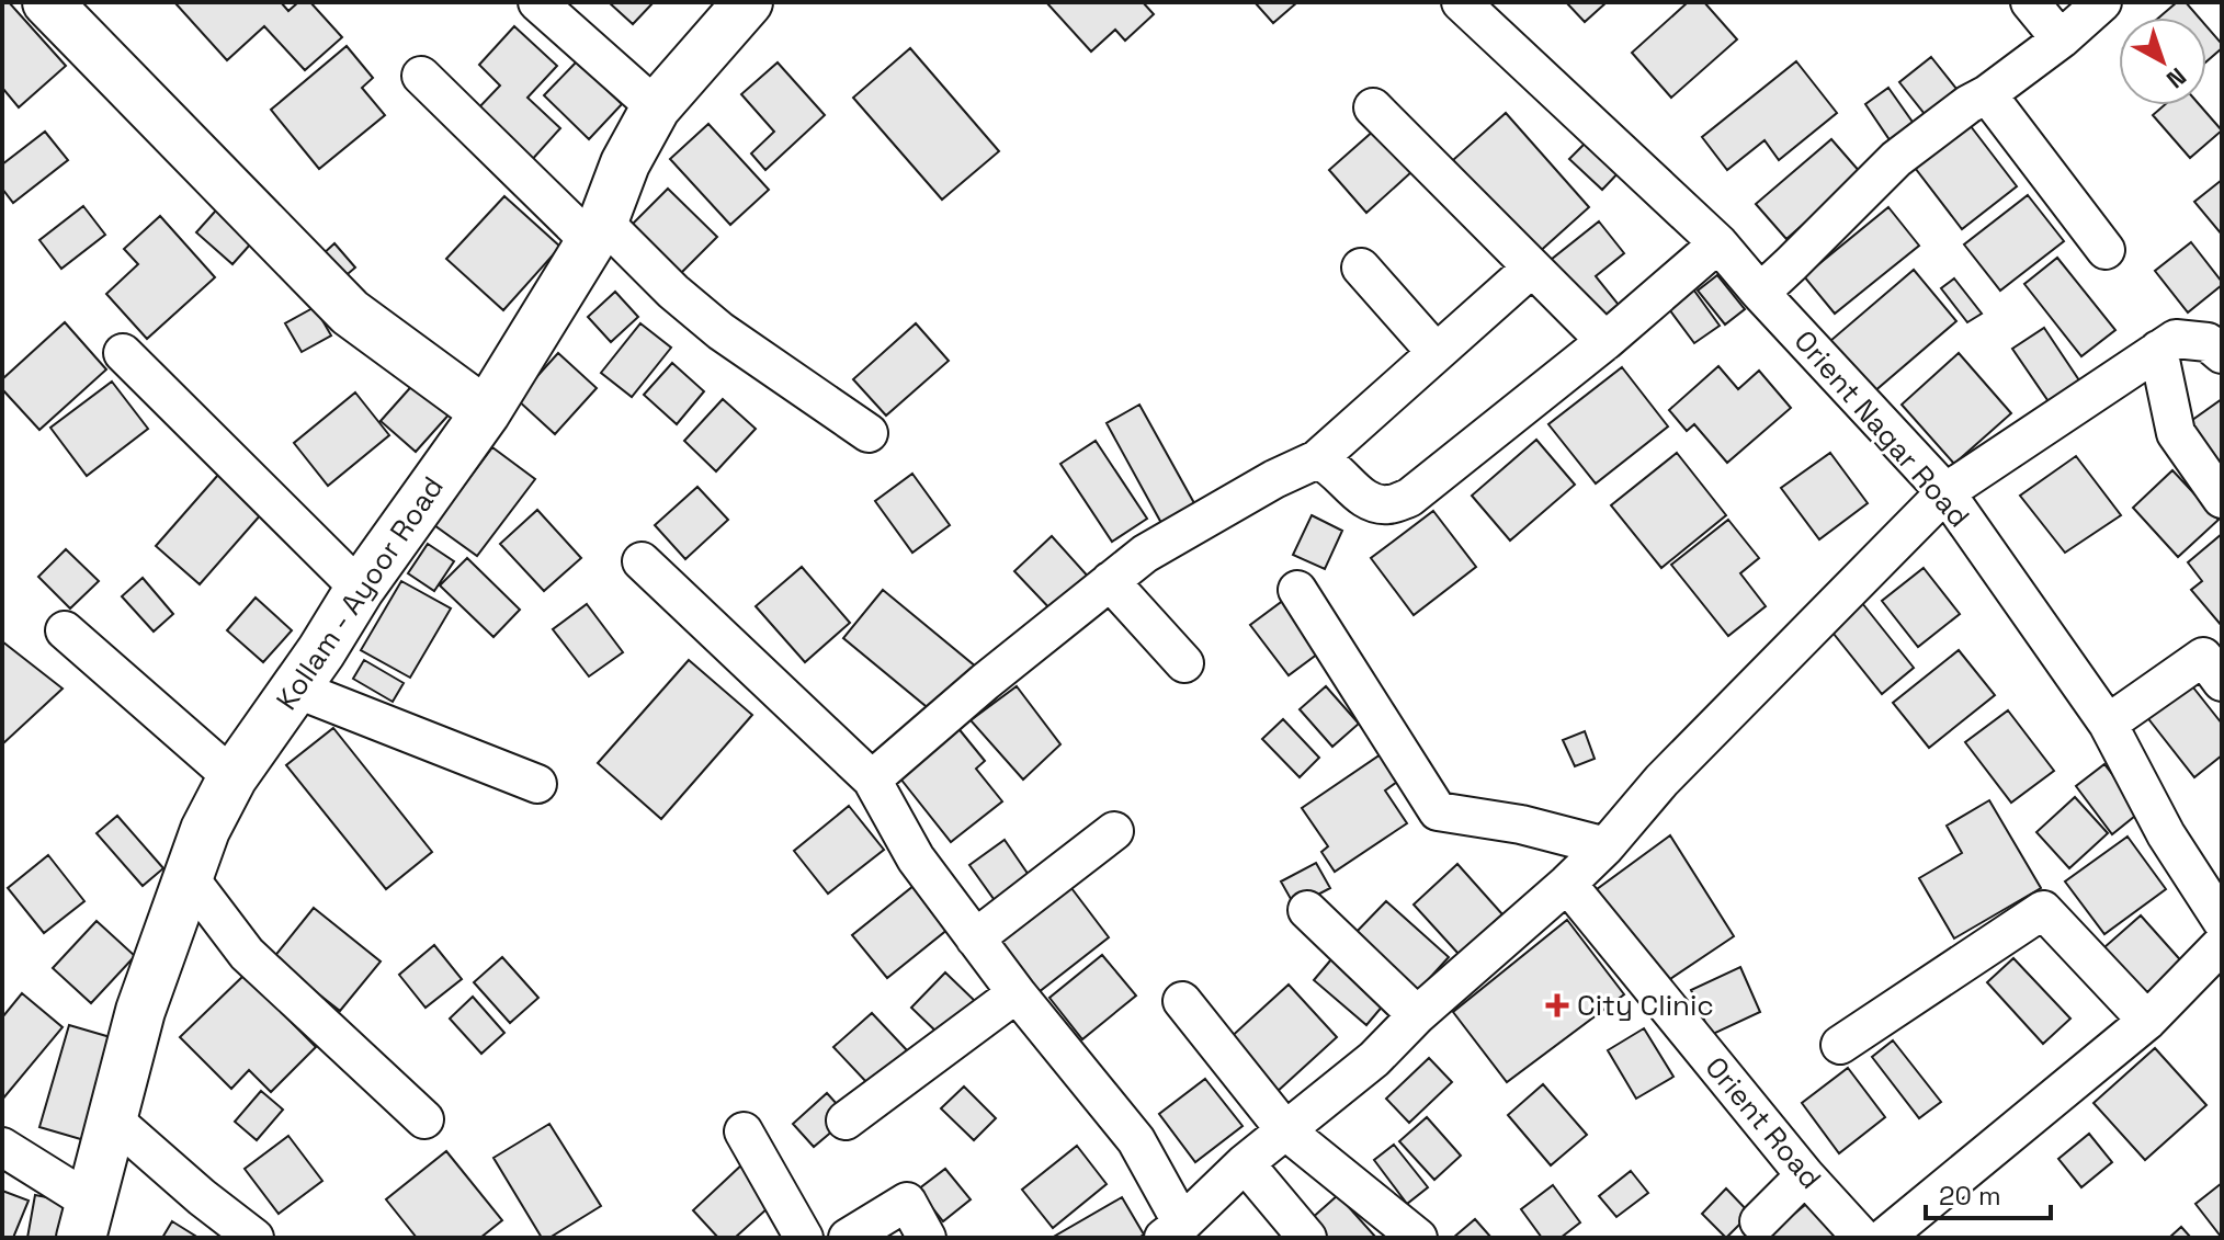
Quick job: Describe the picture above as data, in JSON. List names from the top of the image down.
{
  "streets": {
    "main road": ["Kollam - Ayoor Road"],
    "street": ["Orient Nagar Road", "Orient Road"]
  },
  "places": {
    "health": ["City Clinic"]
  },
  "scale_bar": "20 m",
  "north": "bottom right"
}
